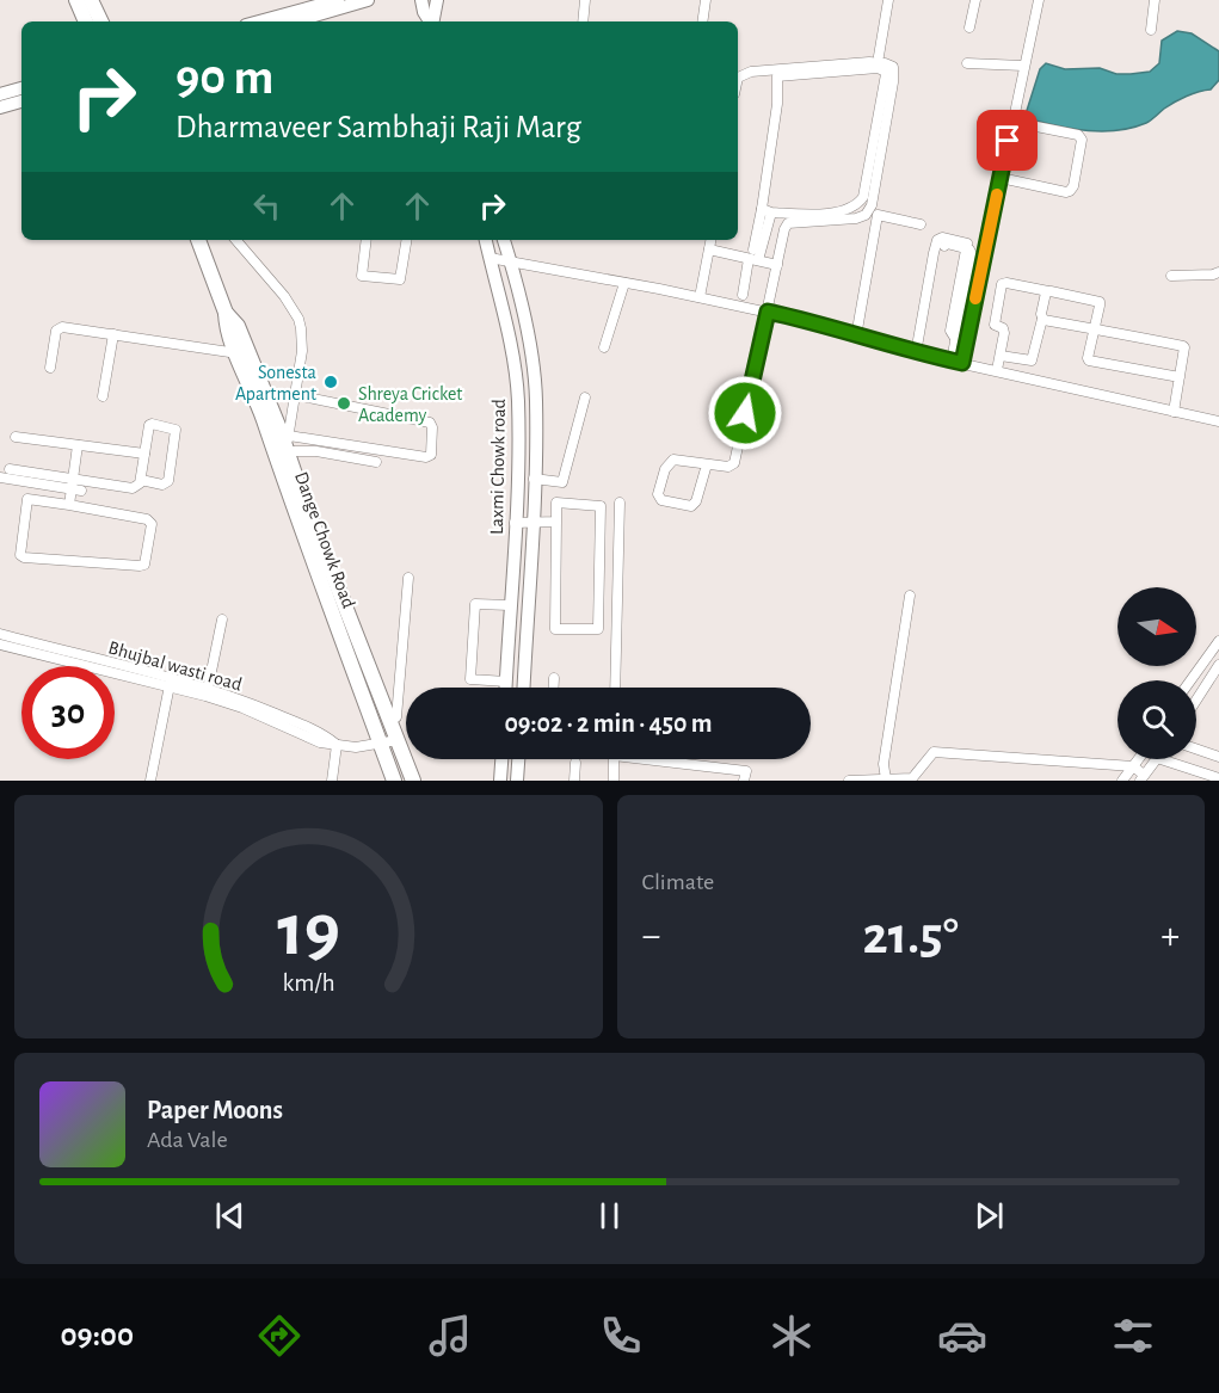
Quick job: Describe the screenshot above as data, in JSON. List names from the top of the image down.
{
  "streets": {
    "main road": ["Laxmi Chowk road", "Dange Chowk Road"],
    "street": ["Bhujbal wasti road"]
  },
  "crossings": [
    ["Dange Chowk Road", "Bhujbal wasti road"]
  ],
  "places": ["Sonesta Apartment", "Shreya Cricket Academy"],
  "north": "right",
  "page": {
    "turn": ["90 m", "Dharmaveer Sambhaji Raji Marg"],
    "limit": "30",
    "trip": "09:02 · 2 min · 450 m",
    "tile": "Climate",
    "heat": ["−", "21.5°", "+"],
    "song": ["Paper Moons", "Ada Vale"],
    "tabs": "09:00",
    "gauge": ["19", "km/h"]
  }
}
